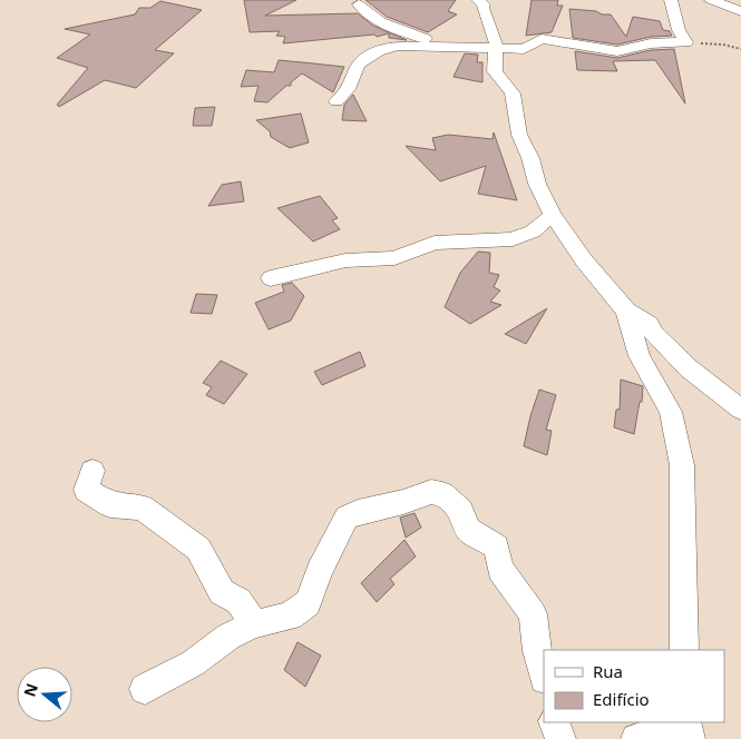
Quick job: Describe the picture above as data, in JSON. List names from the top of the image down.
{
  "legend": ["Rua", "Edifício"],
  "north": "left"
}
